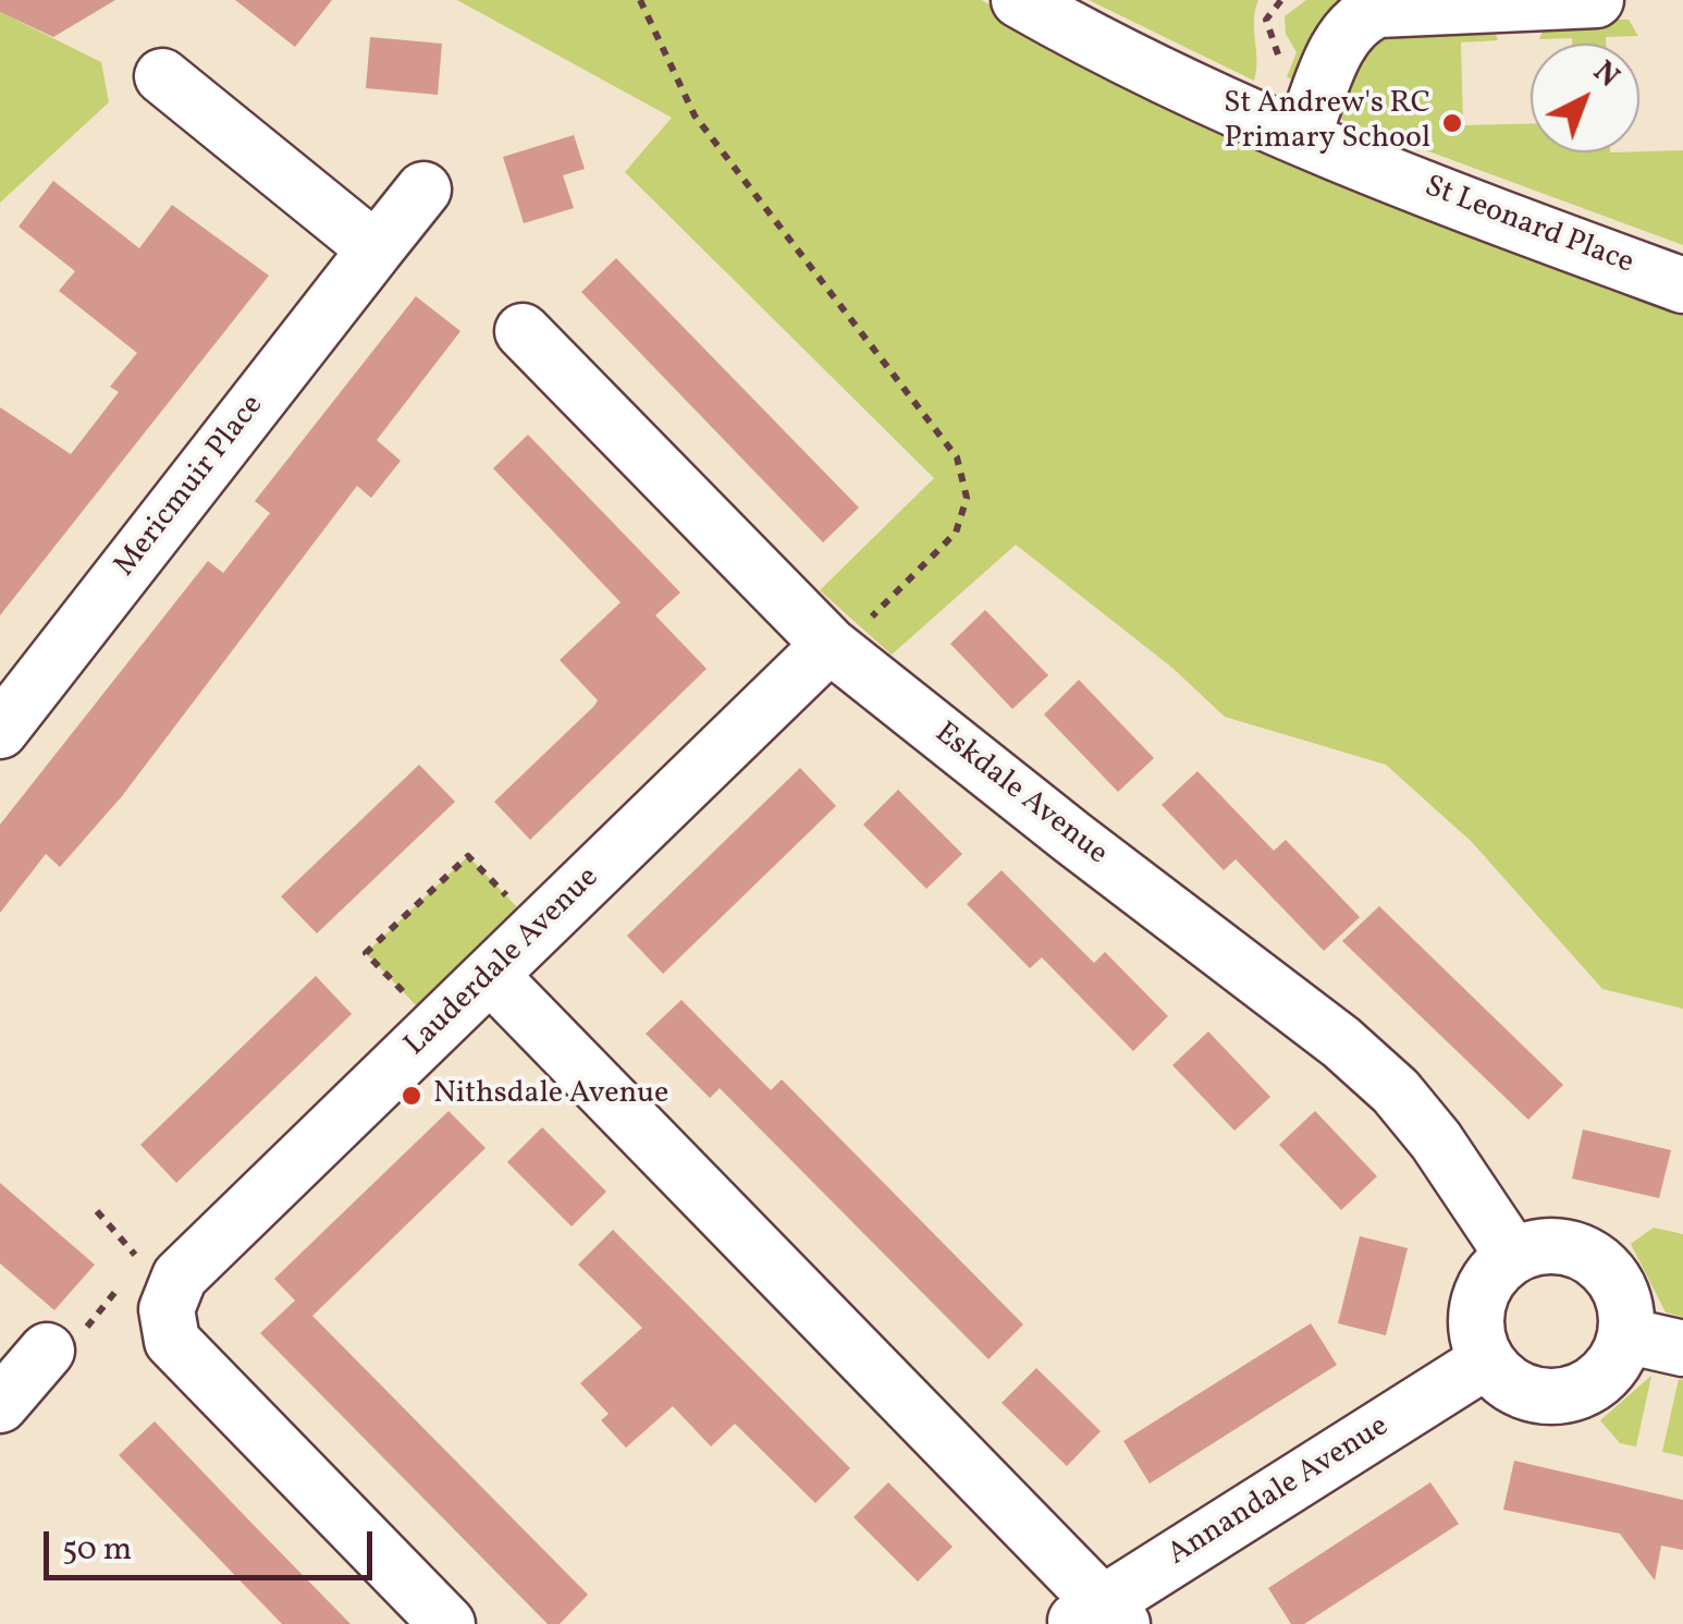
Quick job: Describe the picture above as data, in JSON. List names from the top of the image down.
{
  "streets": {
    "street": [
      "St Leonard Place",
      "Mericmuir Place",
      "Eskdale Avenue",
      "Lauderdale Avenue",
      "Annandale Avenue"
    ]
  },
  "crossings": [
    ["Eskdale Avenue", "Lauderdale Avenue"],
    ["Eskdale Avenue", "Annandale Avenue"]
  ],
  "places": ["St Andrew's RC Primary School", "Nithsdale Avenue"],
  "scale_bar": "50 m",
  "north": "top right"
}
